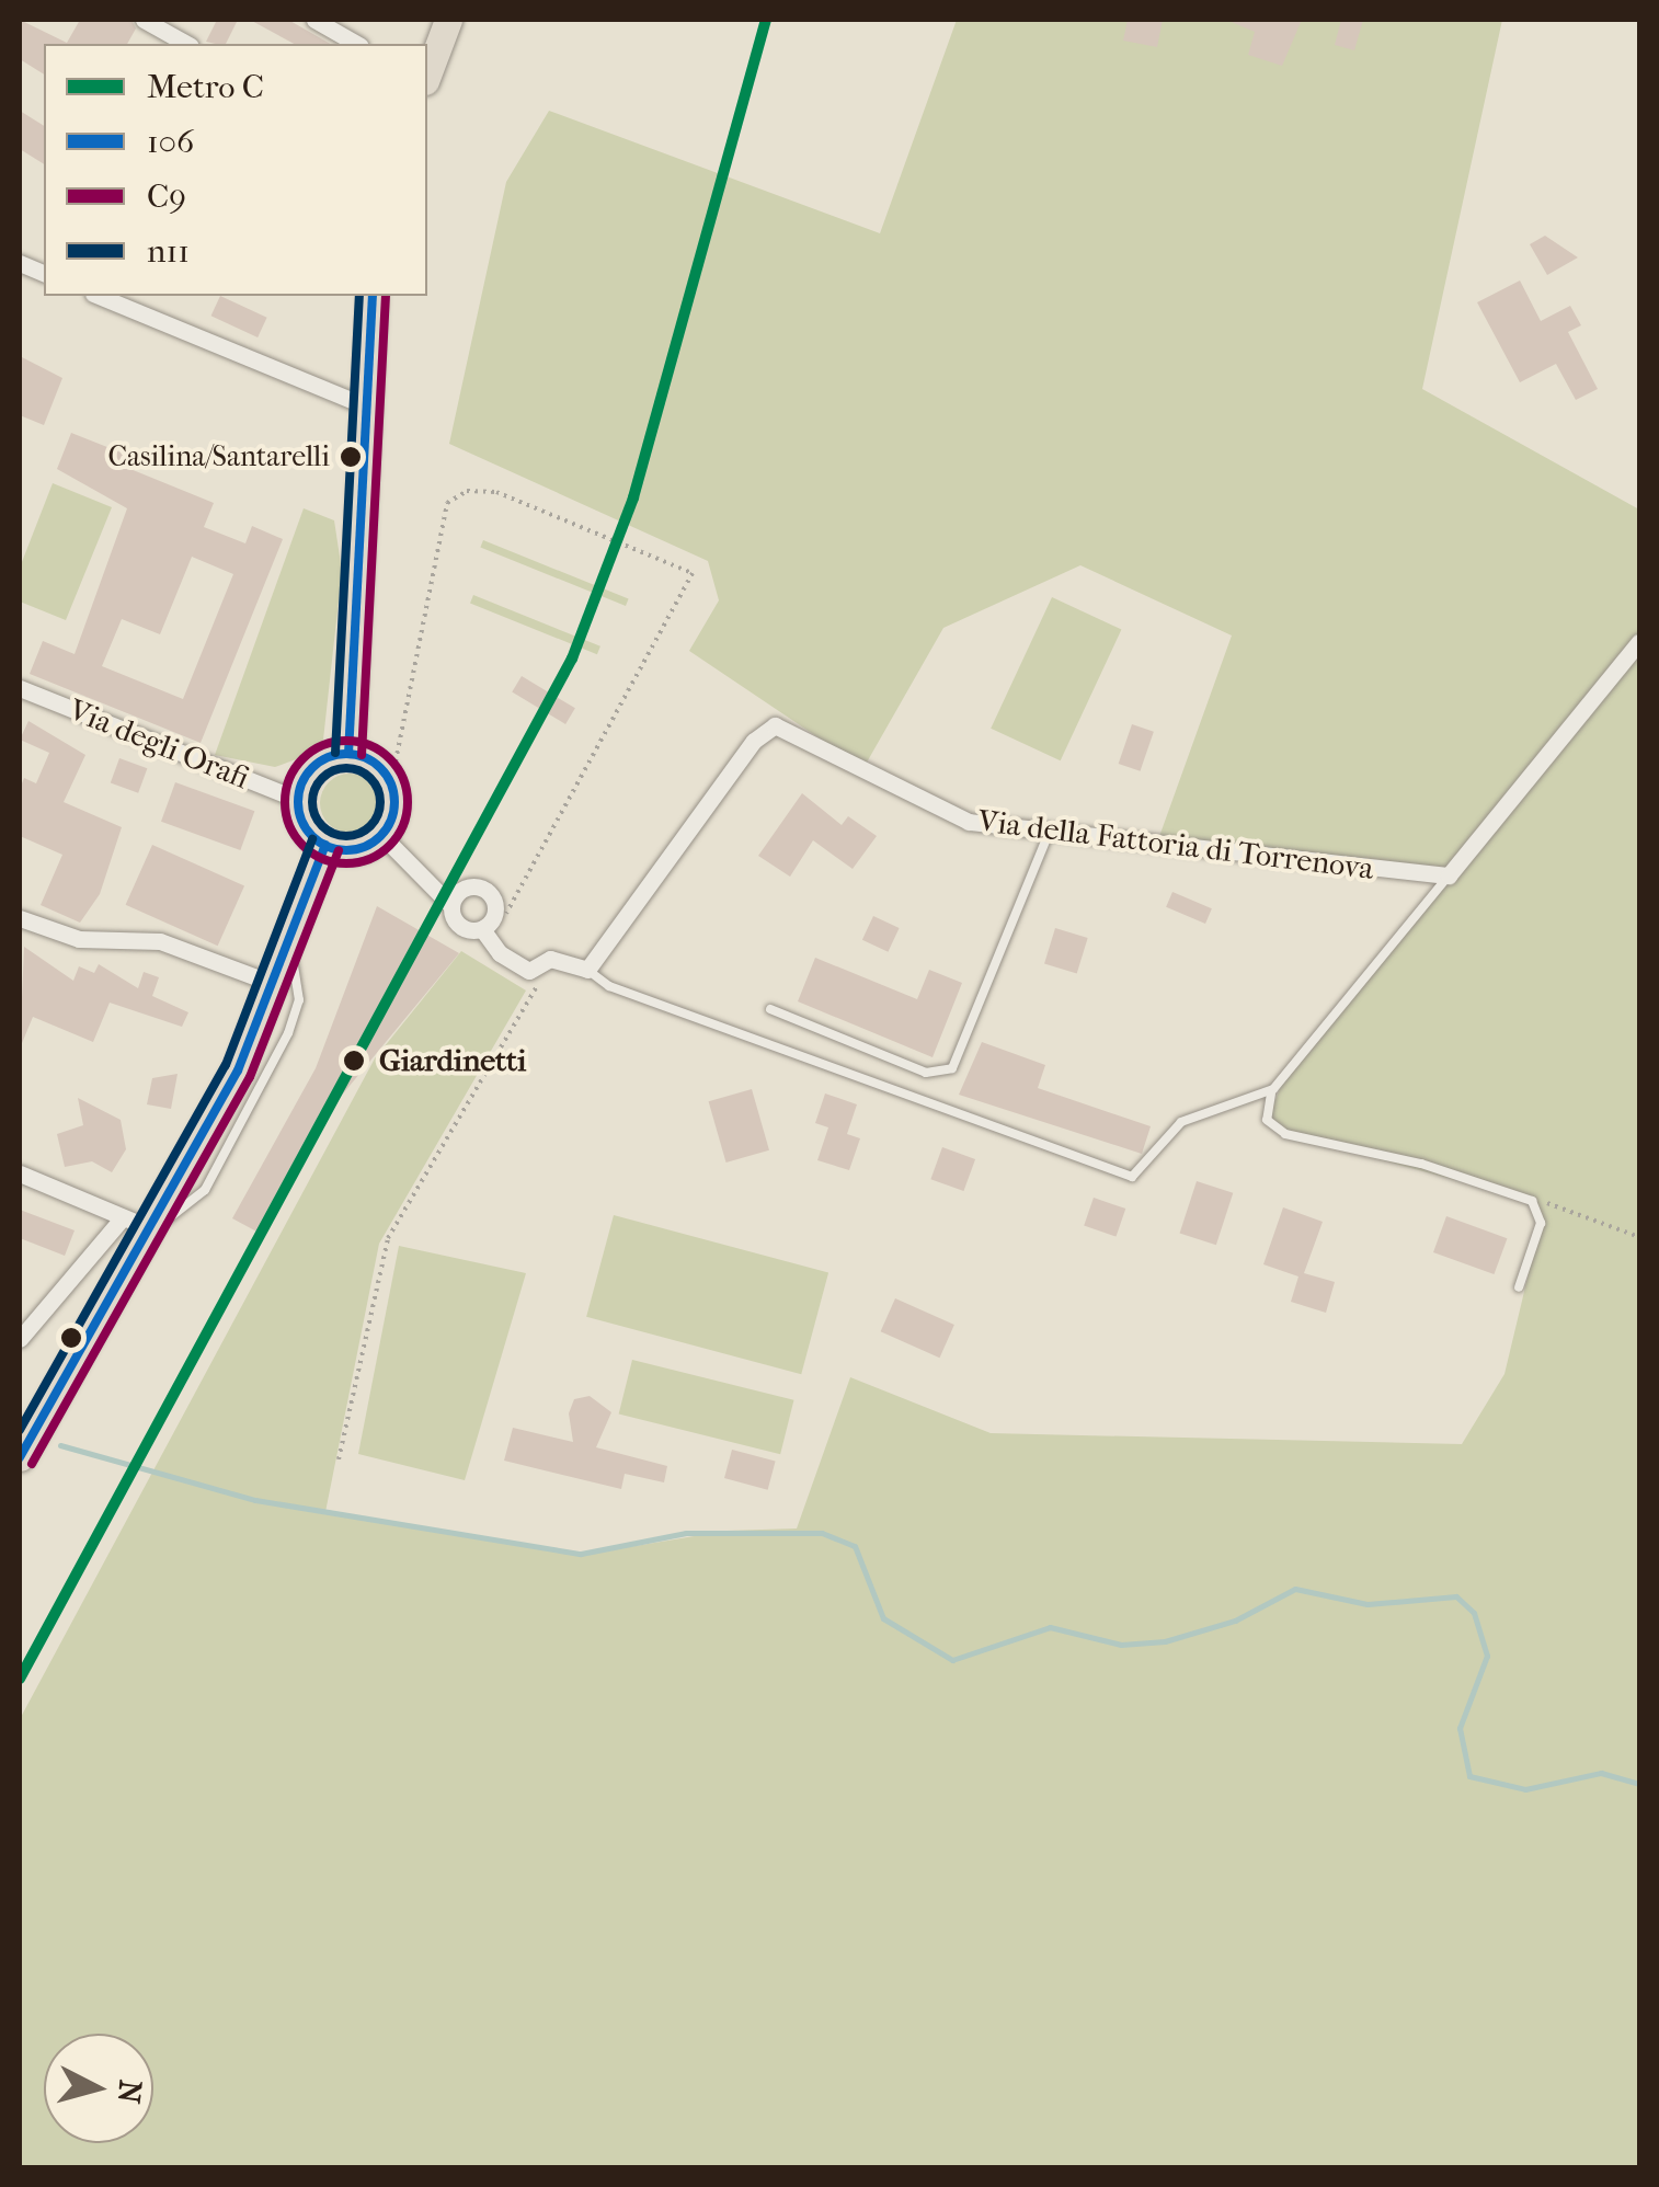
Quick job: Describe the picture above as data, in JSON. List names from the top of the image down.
{
  "streets": {
    "street": ["Via degli Orafi", "Via della Fattoria di Torrenova"]
  },
  "places": ["Casilina/Santarelli", "Giardinetti"],
  "lines": [
    "metro line C",
    "transit line 106",
    "transit line C9",
    "transit line n11"
  ],
  "legend": [
    "Metro C",
    "106",
    "C9",
    "n11"
  ],
  "north": "right"
}
